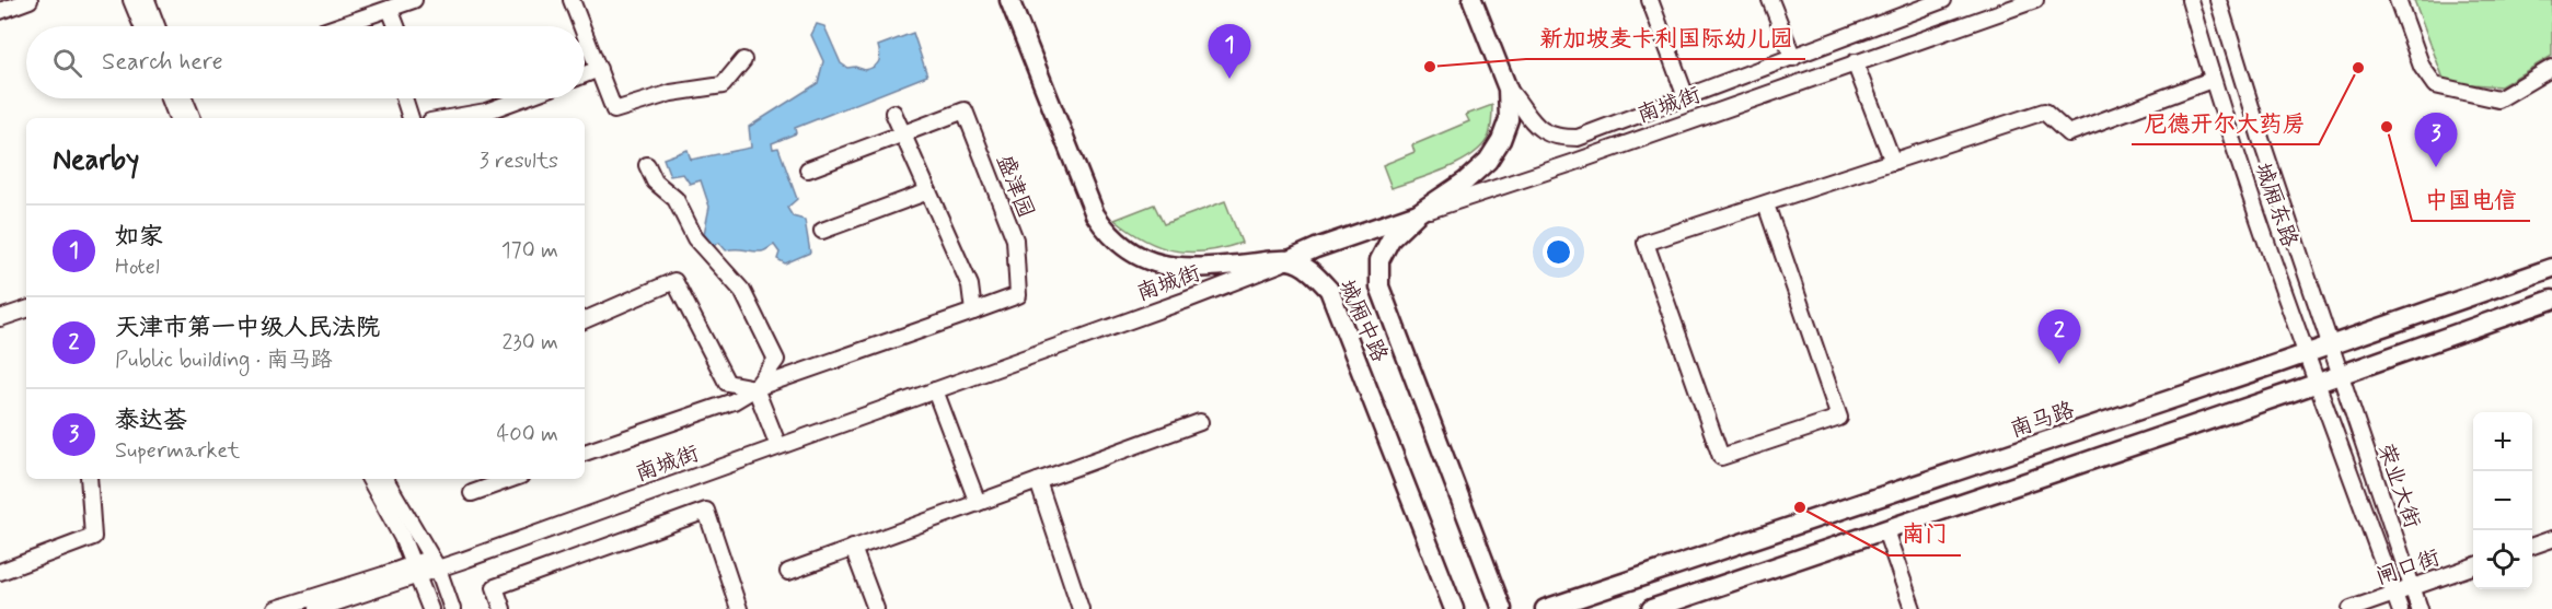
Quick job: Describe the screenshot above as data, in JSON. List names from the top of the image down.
{
  "streets": {
    "main road": ["南城街", "城厢中路", "南马路"],
    "street": [
      "盛津园",
      "城厢东路",
      "荣业大街",
      "闸口街"
    ]
  },
  "crossings": [
    ["南城街", "城厢中路"],
    ["城厢东路", "南马路"],
    ["城厢东路", "荣业大街"],
    ["荣业大街", "闸口街"]
  ],
  "places": [
    "新加坡麦卡利国际幼儿园",
    "尼德开尔大药房",
    "中国电信",
    "南门"
  ],
  "page": {
    "pins": ["1", "3", "2"],
    "search": "Search here",
    "heading": ["Nearby", "3 results"],
    "list": [
      {
        "mark": "1",
        "name": "如家",
        "note": "Hotel",
        "value": "170 m"
      },
      {
        "mark": "2",
        "name": "天津市第一中级人民法院",
        "note": "Public building · 南马路",
        "value": "230 m"
      },
      {
        "mark": "3",
        "name": "泰达荟",
        "note": "Supermarket",
        "value": "400 m"
      }
    ],
    "map_buttons": ["+", "−"]
  }
}
